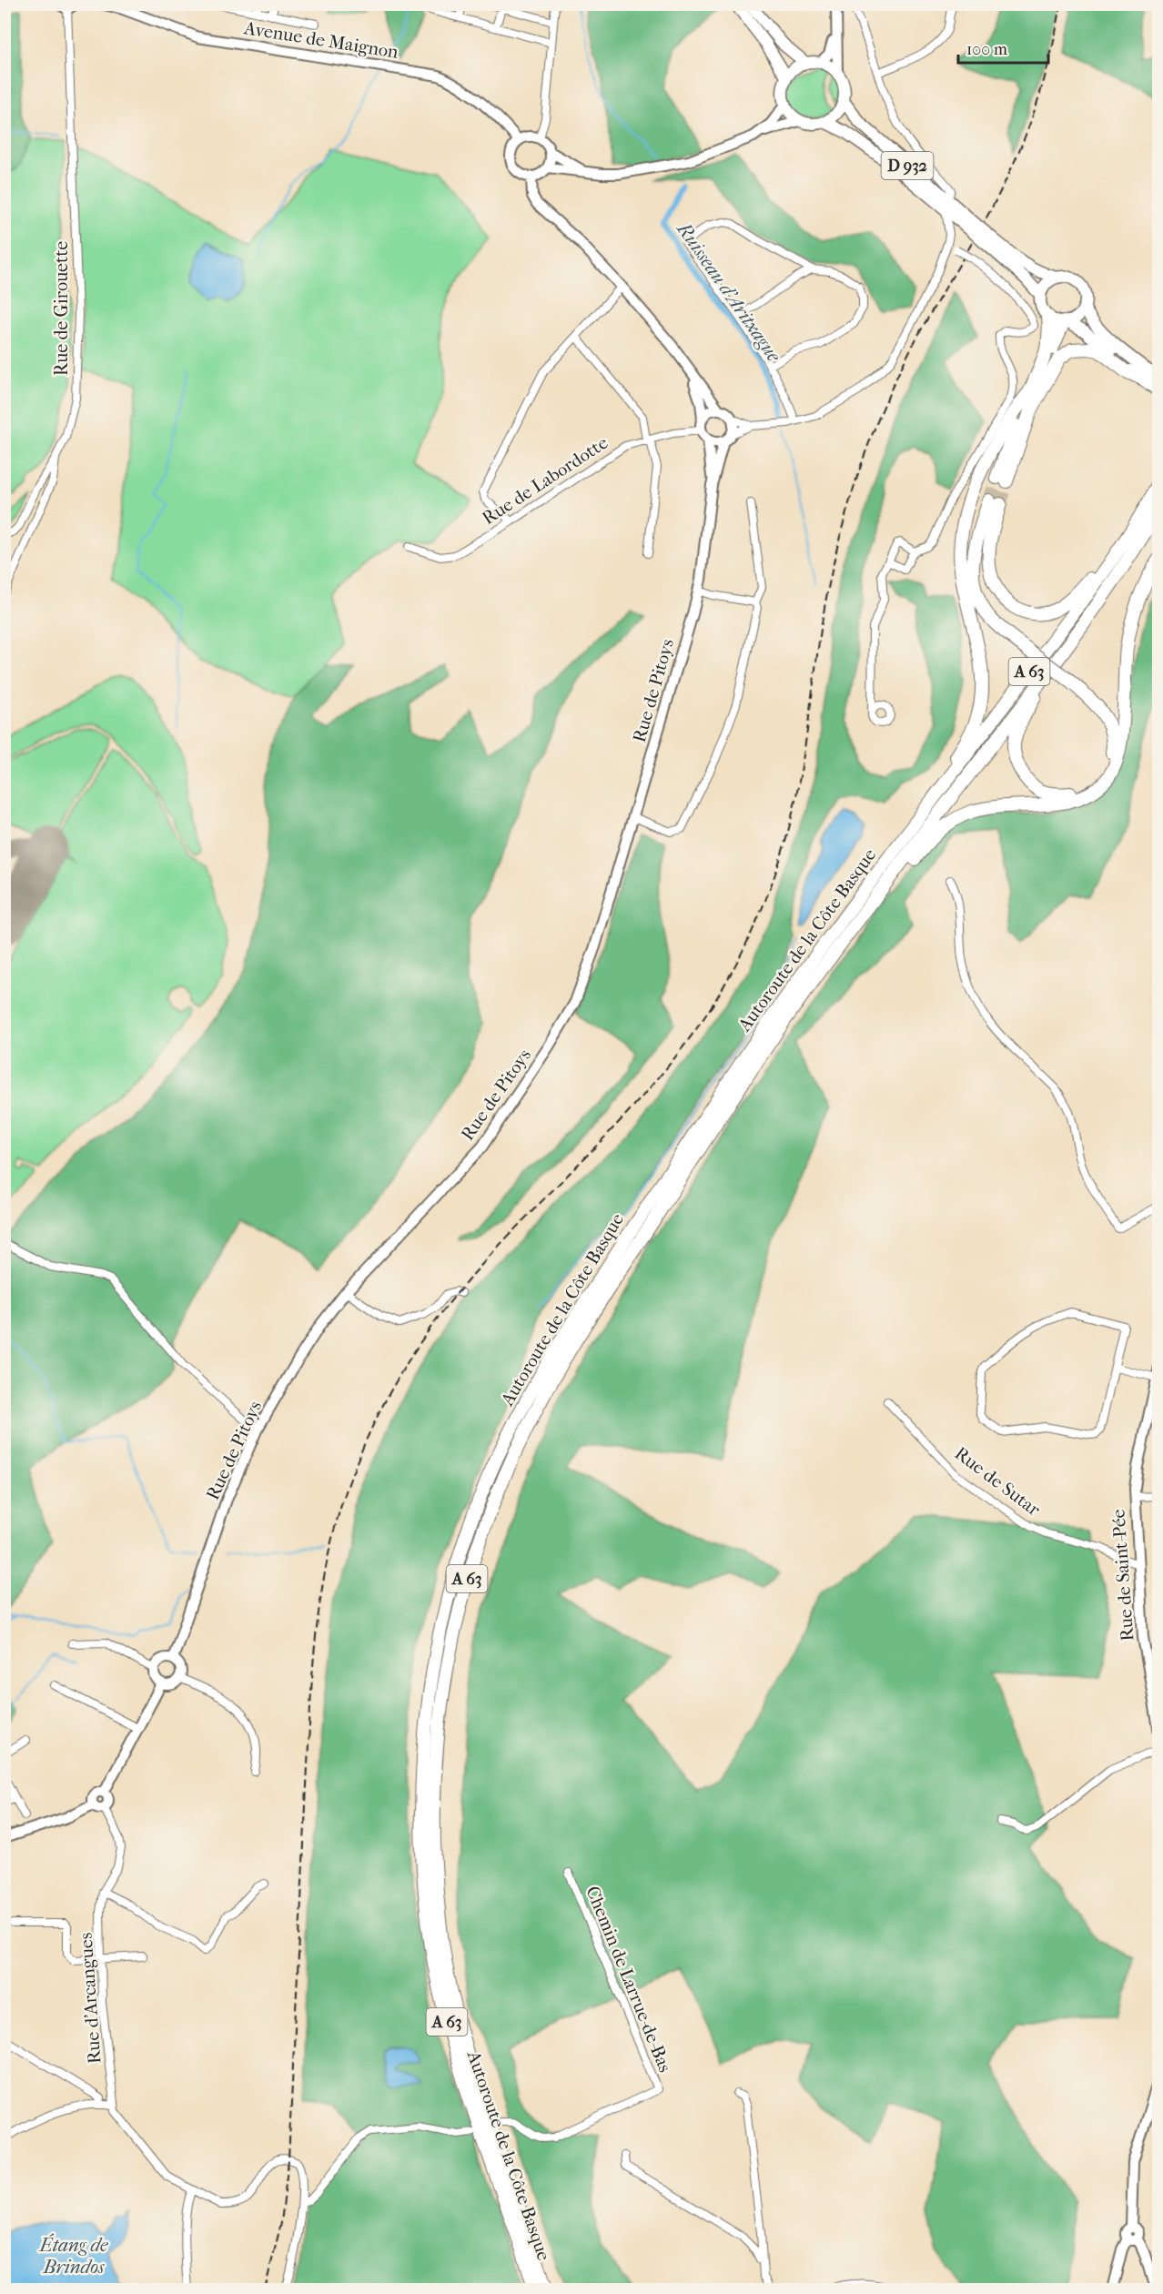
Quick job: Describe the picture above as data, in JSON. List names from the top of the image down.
{
  "streets": {
    "highway": ["A 63", "Autoroute de la Côte Basque"],
    "main road": ["D 932"],
    "street": [
      "Avenue de Maignon",
      "Rue de Girouette",
      "Rue de Labordotte",
      "Rue de Pitoys",
      "Rue de Sutar",
      "Rue de Saint-Pée",
      "Chemin de Larrue-de-Bas",
      "Rue d'Arcangues"
    ]
  },
  "crossings": [
    ["Rue de Sutar", "Rue de Saint-Pée"]
  ],
  "water": ["Ruisseau d'Aritxague", "Étang de Brindos"],
  "scale_bar": "100 m"
}
